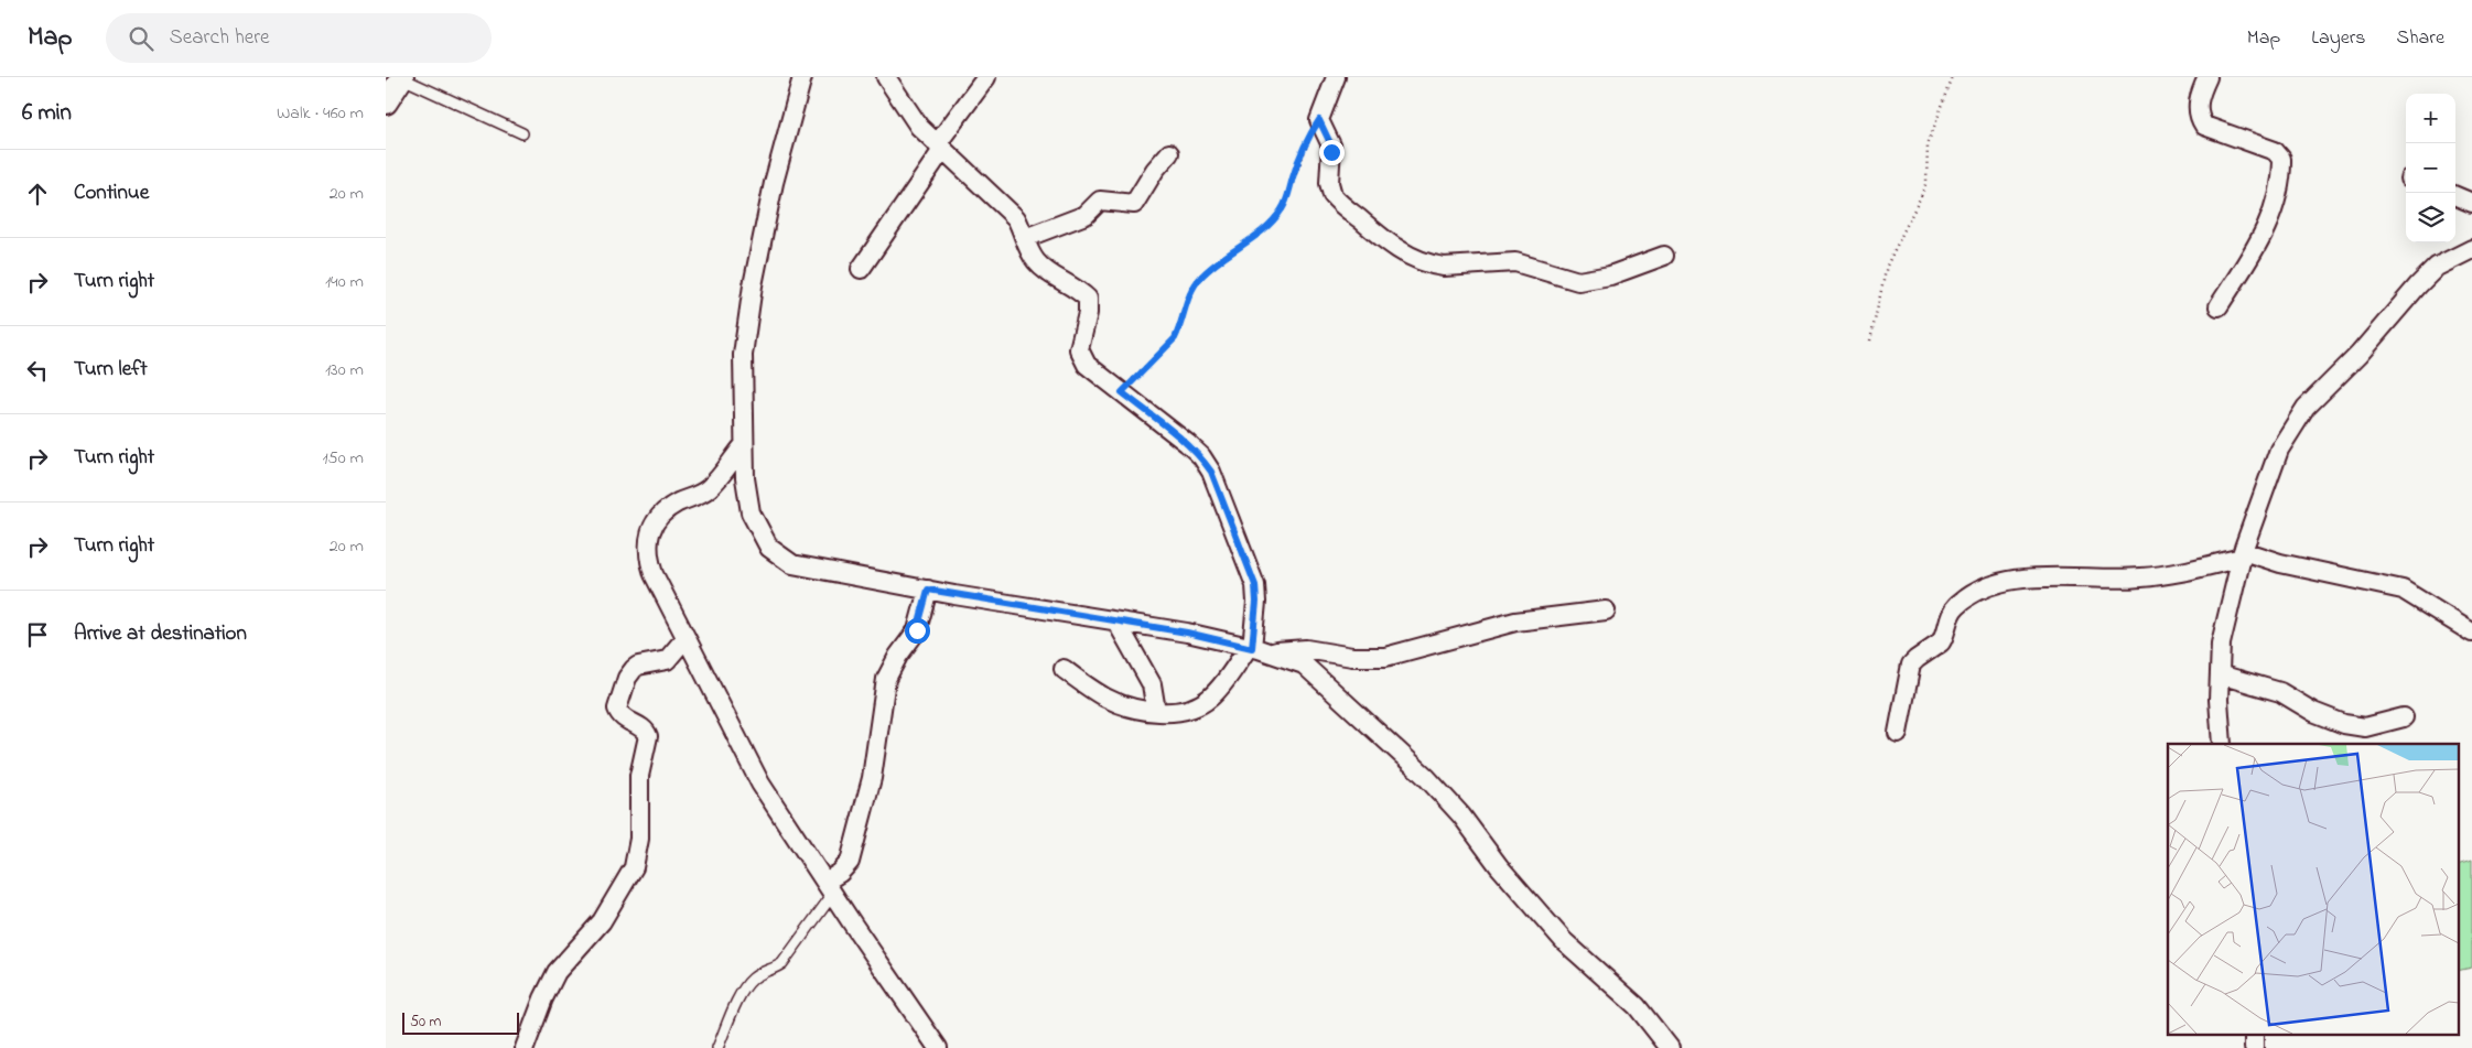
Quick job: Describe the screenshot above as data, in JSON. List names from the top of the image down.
{
  "scale_bar": "50 m",
  "page": {
    "header": "Map",
    "search": "Search here",
    "nav": ["Map", "Layers", "Share"],
    "heading": ["6 min", "Walk · 460 m"],
    "map_buttons": ["+", "−"],
    "list": [
      ["Continue", "20 m"],
      ["Turn right", "140 m"],
      ["Turn left", "130 m"],
      ["Turn right", "150 m"],
      ["Turn right", "20 m"],
      "Arrive at destination"
    ],
    "scale": "50 m"
  }
}
